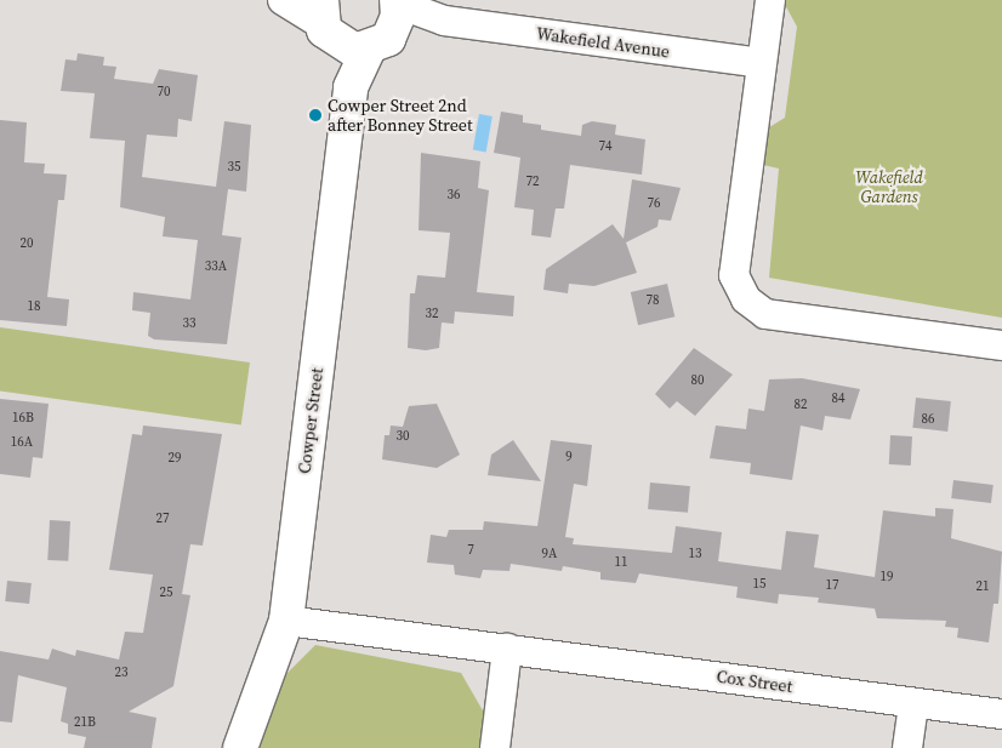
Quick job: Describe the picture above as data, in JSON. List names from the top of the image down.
{
  "streets": {
    "street": ["Wakefield Avenue", "Cowper Street", "Cox Street"]
  },
  "crossings": [
    ["Cowper Street", "Cox Street"]
  ],
  "parks": ["Wakefield Gardens"],
  "places": ["Cowper Street 2nd after Bonney Street"],
  "house_numbers": [
    "70",
    "74",
    "35",
    "72",
    "36",
    "76",
    "20",
    "33A",
    "78",
    "18",
    "32",
    "33",
    "80",
    "84",
    "82",
    "16B",
    "86",
    "30",
    "16A",
    "9",
    "29",
    "27",
    "7",
    "9A",
    "13",
    "11",
    "19",
    "15",
    "17",
    "21",
    "25",
    "23",
    "21B"
  ]
}
